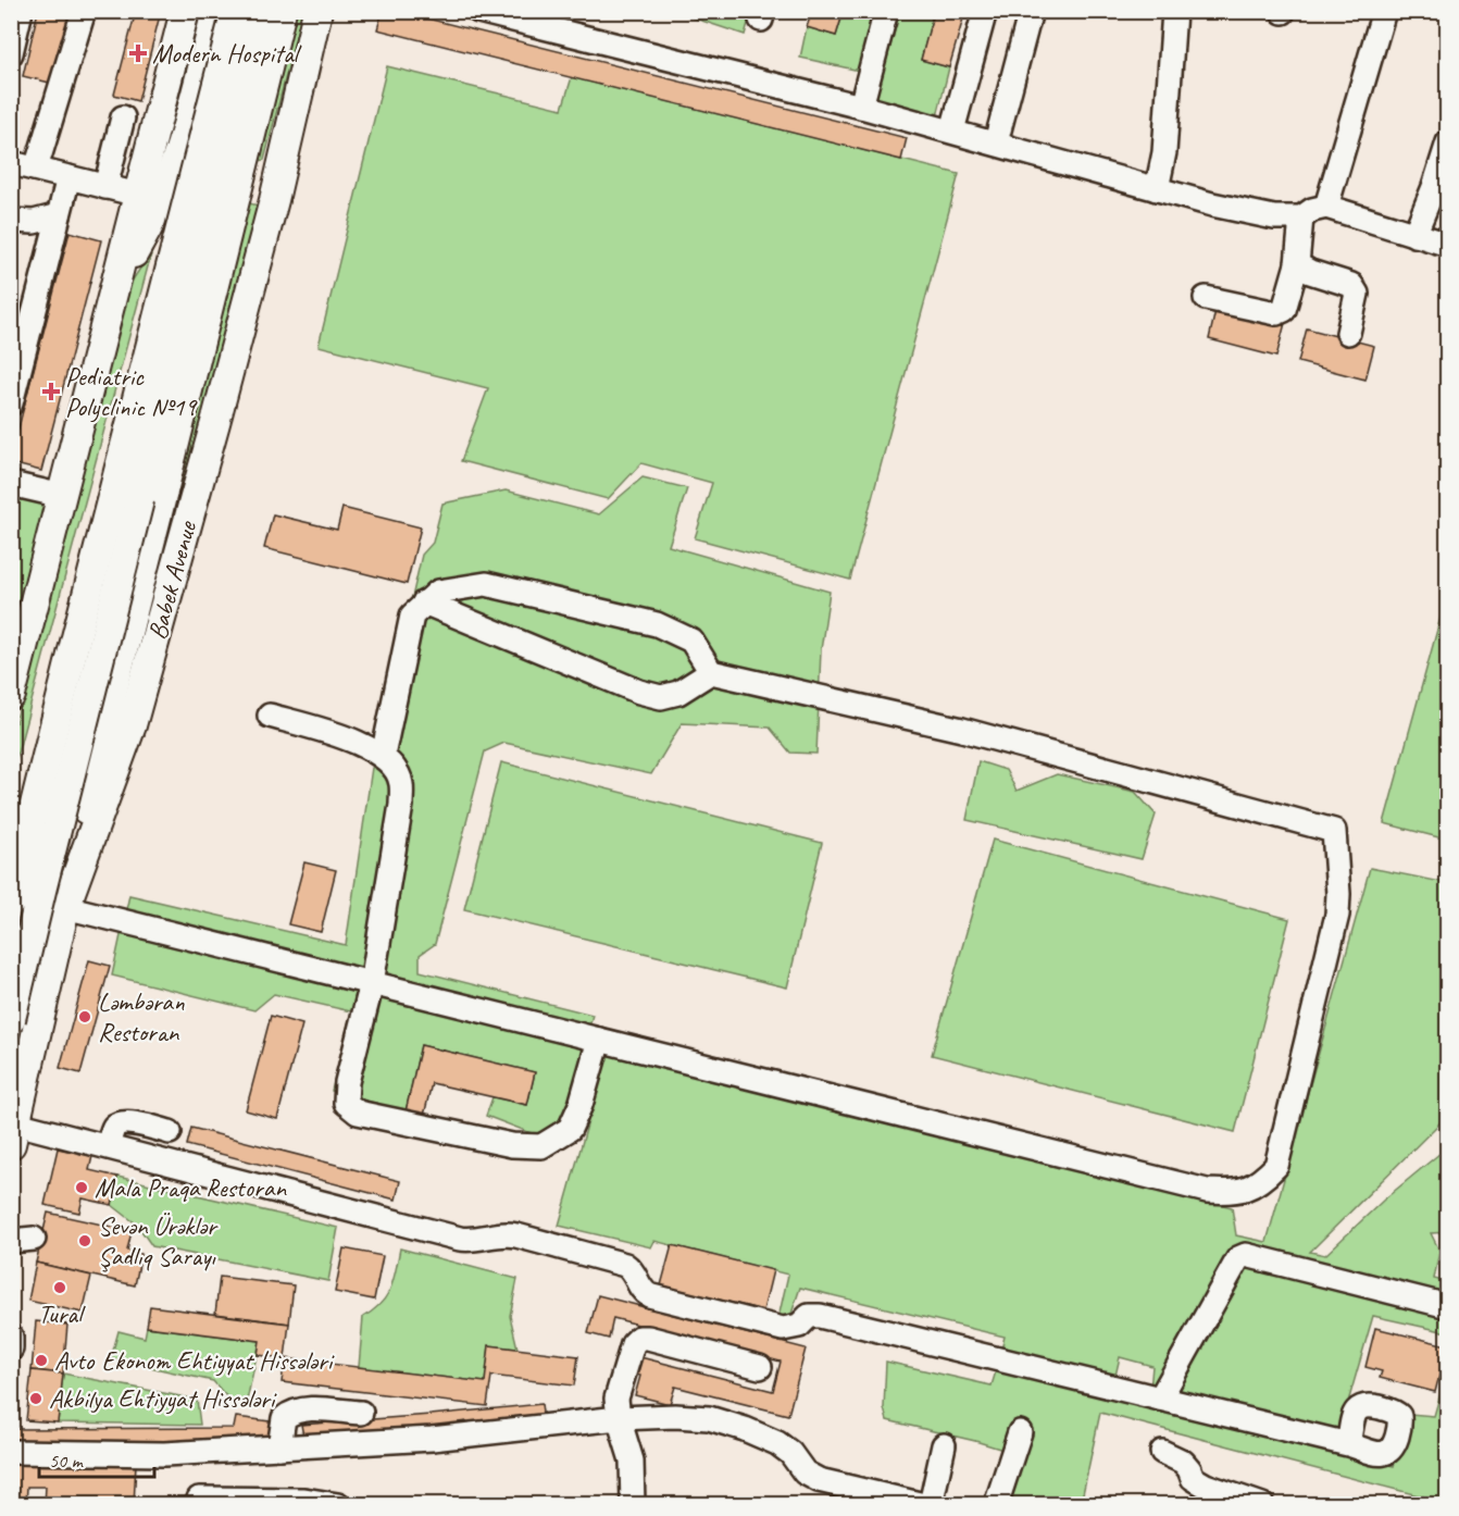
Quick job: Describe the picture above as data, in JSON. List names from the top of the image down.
{
  "streets": {
    "main road": ["Babek Avenue"]
  },
  "places": {
    "health": ["Modern Hospital", "Pediatric Polyclinic №19"],
    "other": [
      "Ləmbəran Restoran",
      "Mala Praqa Restoran",
      "Sevən Ürəklər Şadlıq Sarayı",
      "Tural",
      "Avto Ekonom Ehtiyyat Hissələri",
      "Akbilya Ehtiyyat Hissələri"
    ]
  },
  "scale_bar": "50 m"
}
